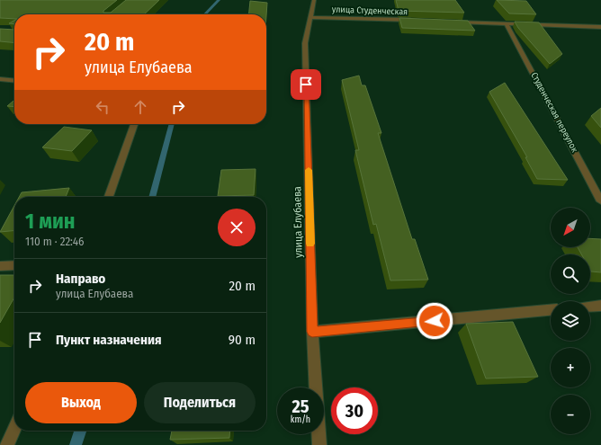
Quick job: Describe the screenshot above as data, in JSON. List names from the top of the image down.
{
  "streets": {
    "street": ["улица Студенческая", "Студенческая переулок", "улица Елубаева"]
  },
  "crossings": [
    ["улица Студенческая", "улица Елубаева"]
  ],
  "north": "bottom left",
  "page": {
    "turn": ["20 m", "улица Елубаева"],
    "heading": ["1 мин", "110 m · 22:46"],
    "map_buttons": ["+", "−"],
    "list": [
      {
        "name": "Направо",
        "note": "улица Елубаева",
        "value": "20 m"
      },
      {
        "name": "Пункт назначения",
        "value": "90 m"
      }
    ],
    "buttons": ["Выход", "Поделиться"],
    "speed": "25 km/h",
    "limit": "30"
  }
}
